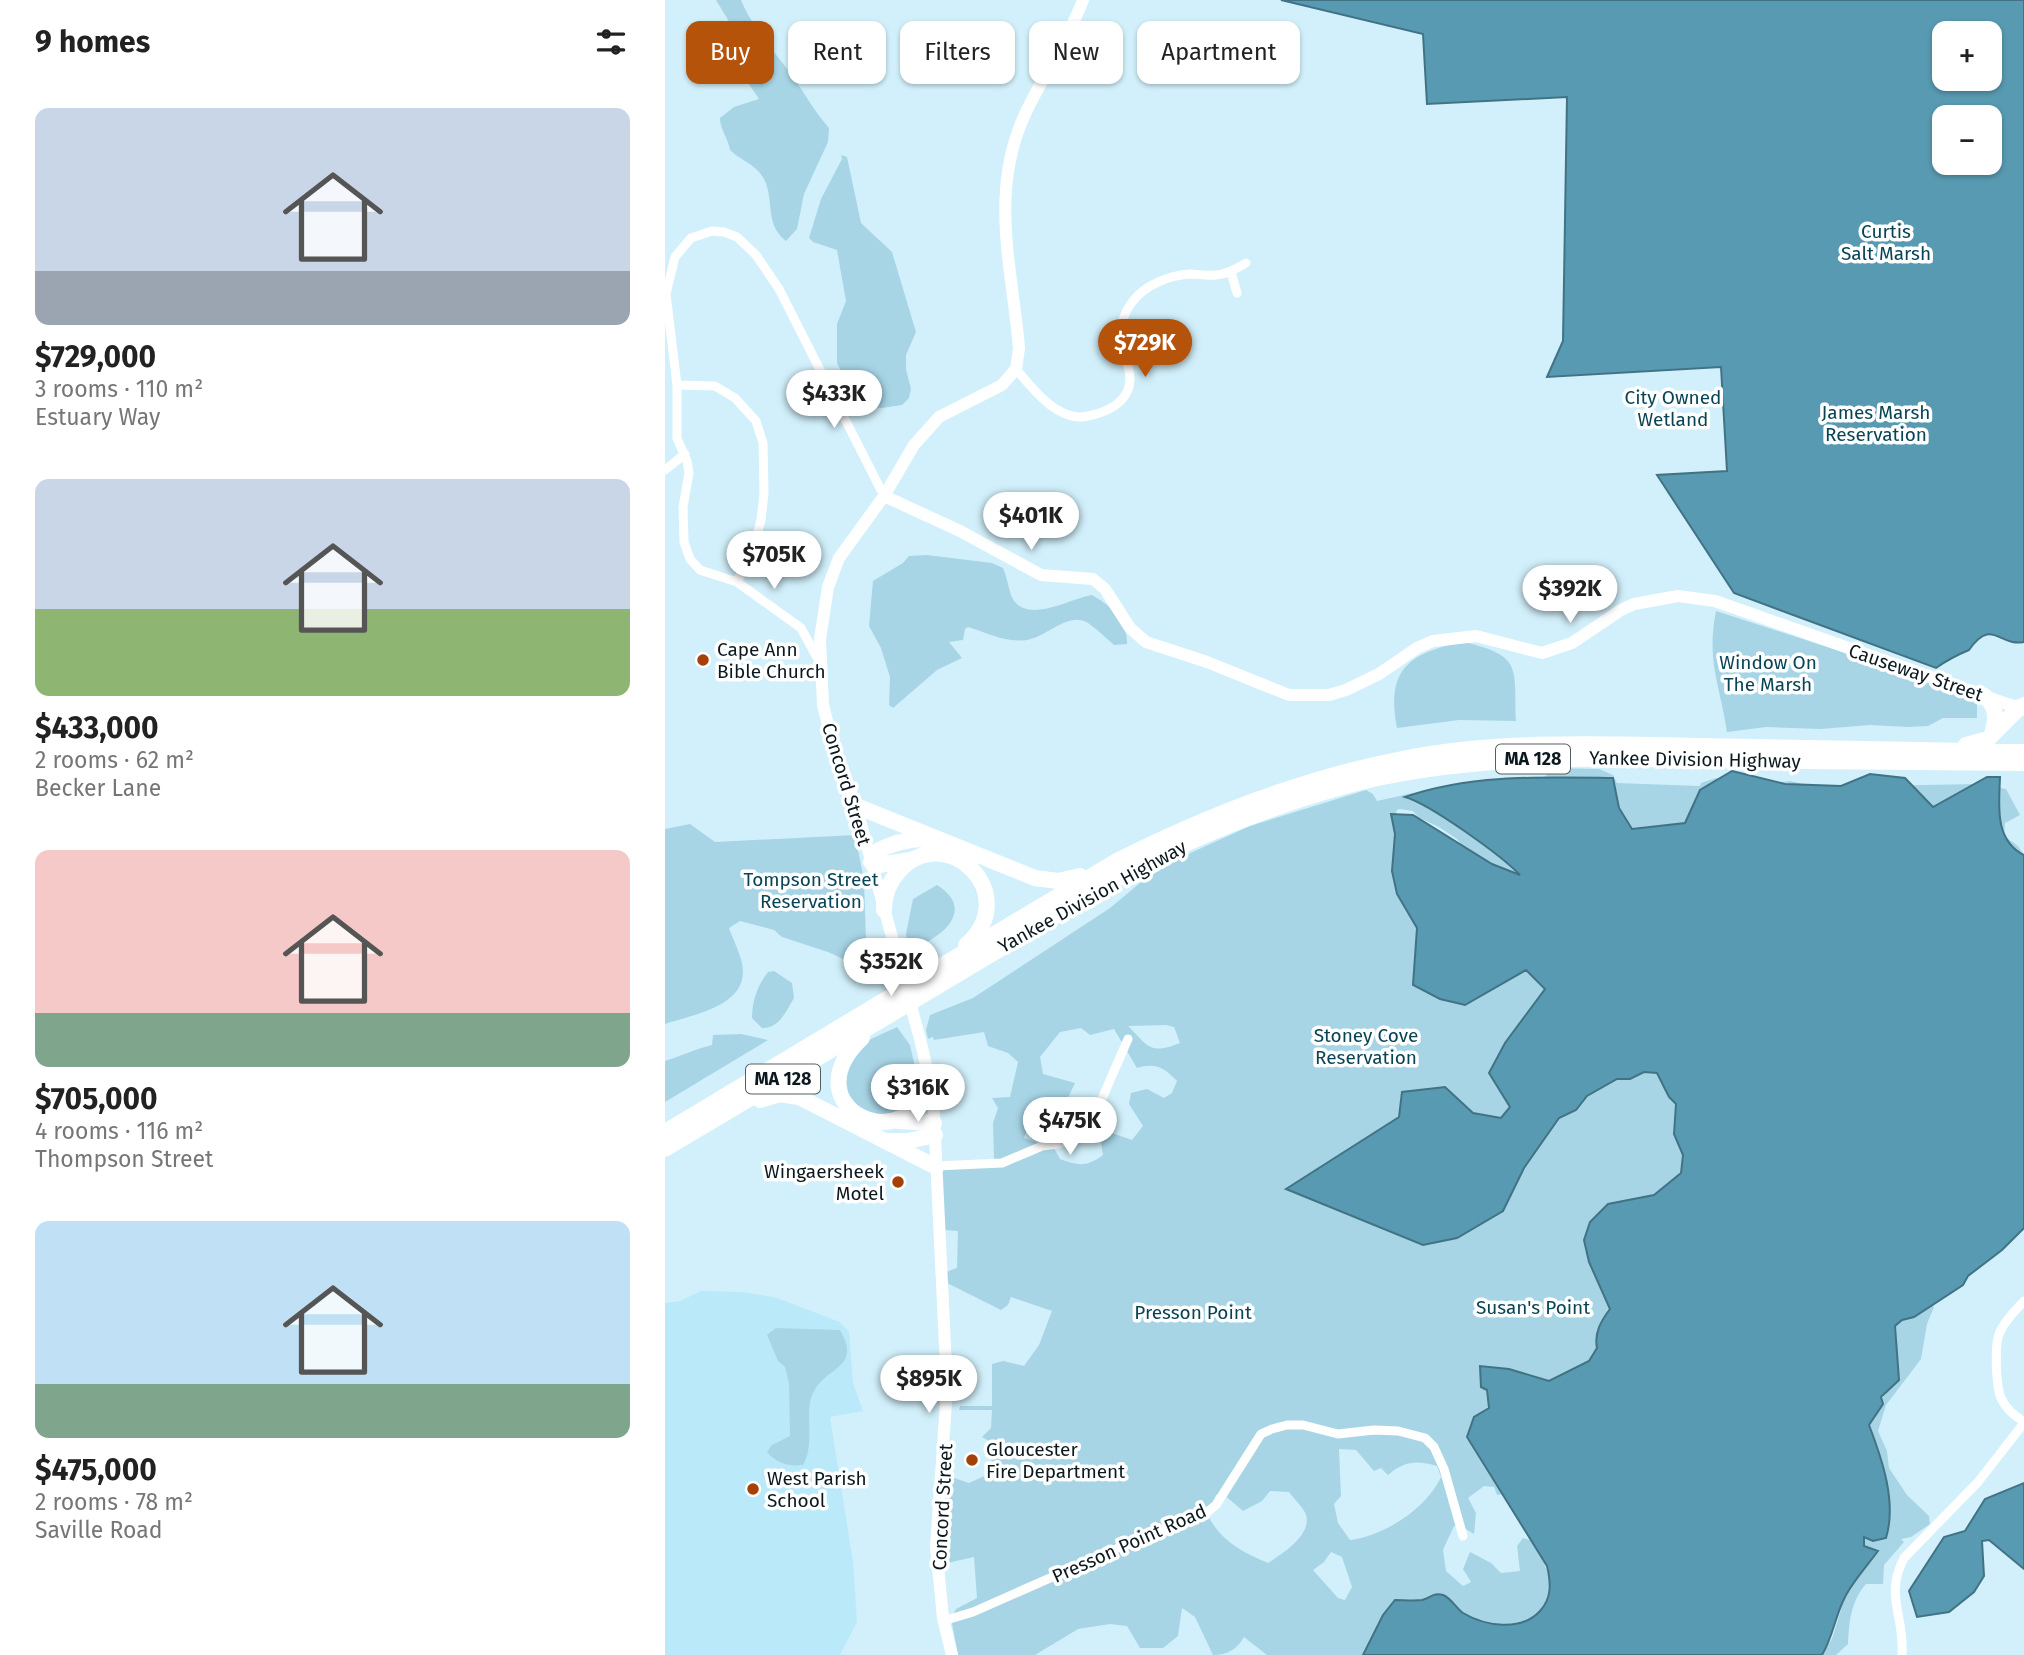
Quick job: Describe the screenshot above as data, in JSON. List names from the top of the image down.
{
  "streets": {
    "highway": ["MA 128", "Yankee Division Highway"],
    "street": ["Causeway Street", "Concord Street", "Presson Point Road"]
  },
  "crossings": [
    ["Causeway Street", "Concord Street"],
    ["Concord Street", "Presson Point Road"]
  ],
  "parks": [
    "Curtis Salt Marsh",
    "City Owned Wetland",
    "James Marsh Reservation",
    "Window On The Marsh",
    "Tompson Street Reservation",
    "Stoney Cove Reservation",
    "Susan's Point",
    "Presson Point"
  ],
  "places": [
    "Cape Ann Bible Church",
    "Wingaersheek Motel",
    "Gloucester Fire Department",
    "West Parish School"
  ],
  "page": {
    "heading": "9 homes",
    "map_buttons": ["+", "−"],
    "chip": [
      "Buy",
      "Rent",
      "Filters",
      "New",
      "Apartment"
    ],
    "list": [
      {
        "name": "$729,000",
        "note": "3 rooms · 110 m² · Estuary Way"
      },
      {
        "name": "$433,000",
        "note": "2 rooms · 62 m² · Becker Lane"
      },
      {
        "name": "$705,000",
        "note": "4 rooms · 116 m² · Thompson Street"
      },
      {
        "name": "$475,000",
        "note": "2 rooms · 78 m² · Saville Road"
      }
    ],
    "price": [
      "$729K",
      "$433K",
      "$401K",
      "$705K",
      "$392K",
      "$352K",
      "$316K",
      "$475K",
      "$895K"
    ]
  }
}
